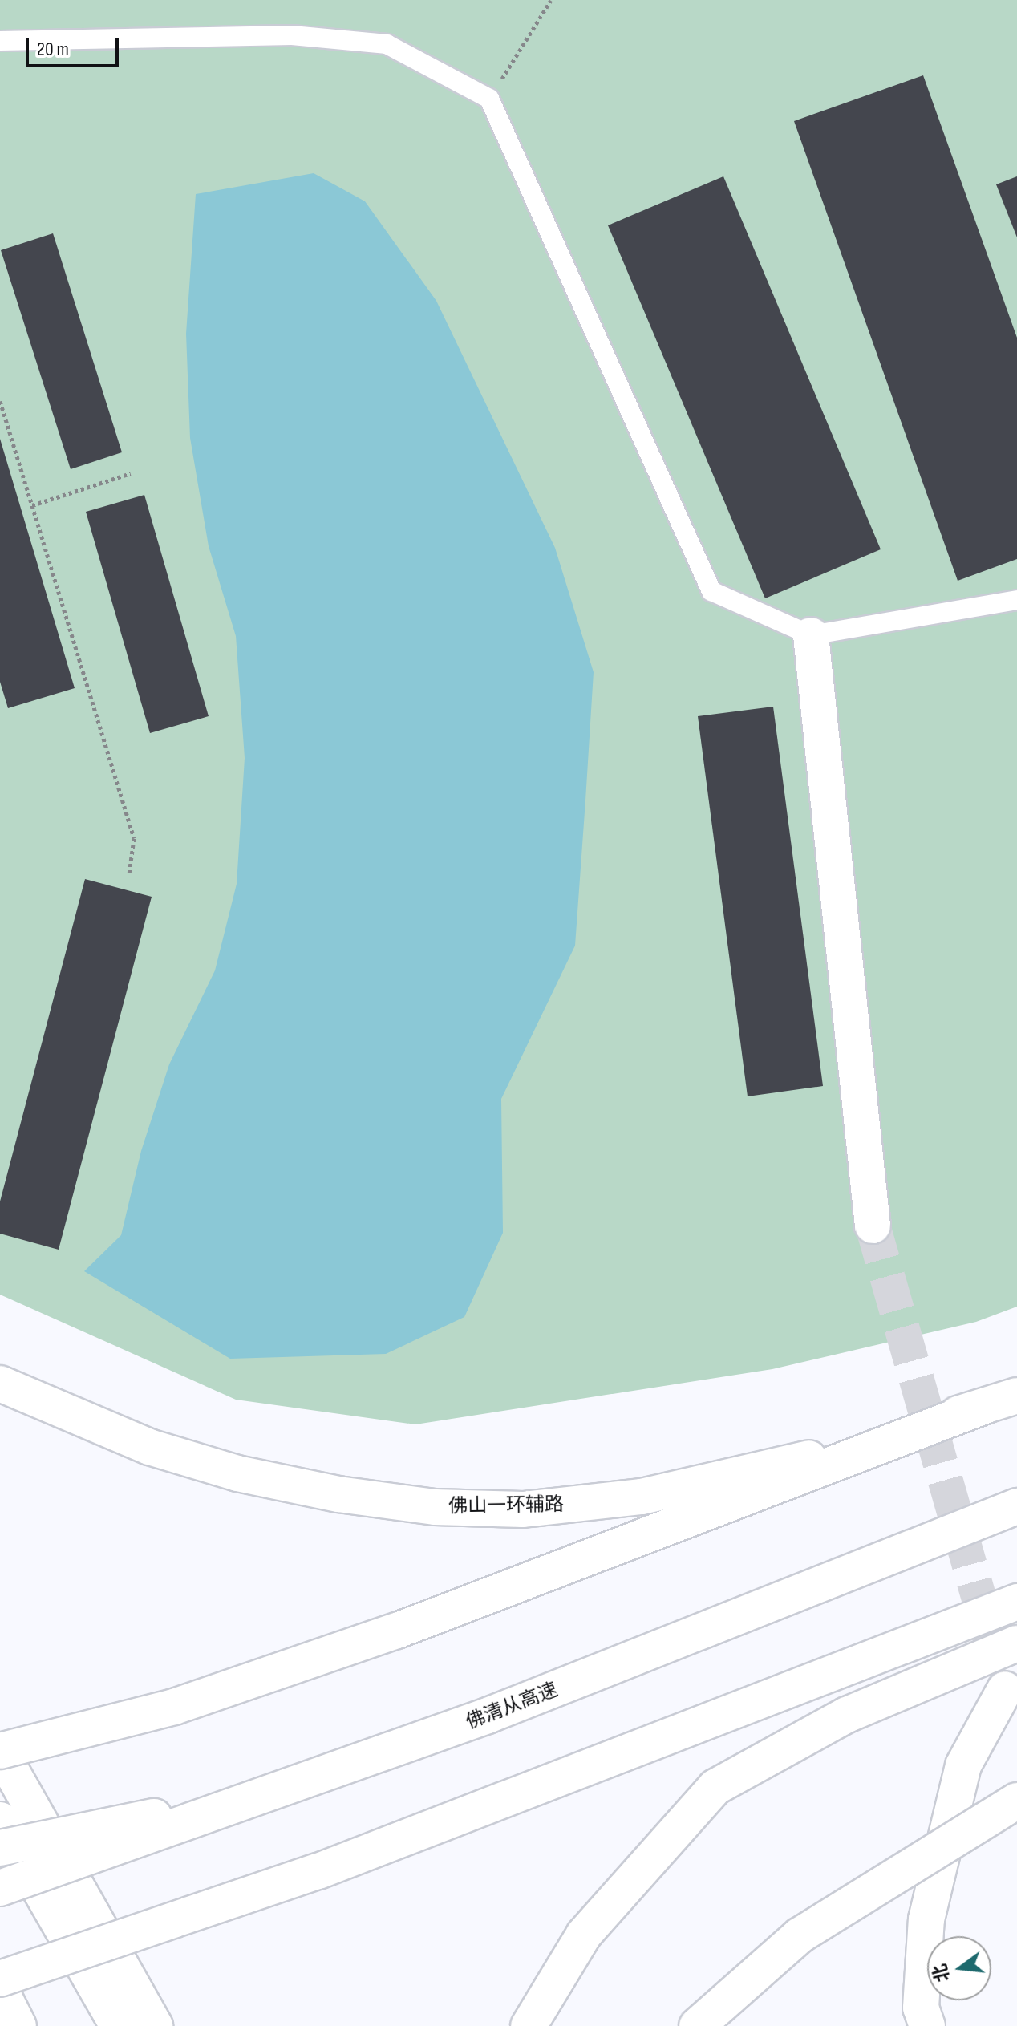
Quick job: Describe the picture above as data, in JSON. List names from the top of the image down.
{
  "streets": {
    "main road": ["佛山一环辅路", "佛清从高速"]
  },
  "scale_bar": "20 m",
  "north": "left"
}
